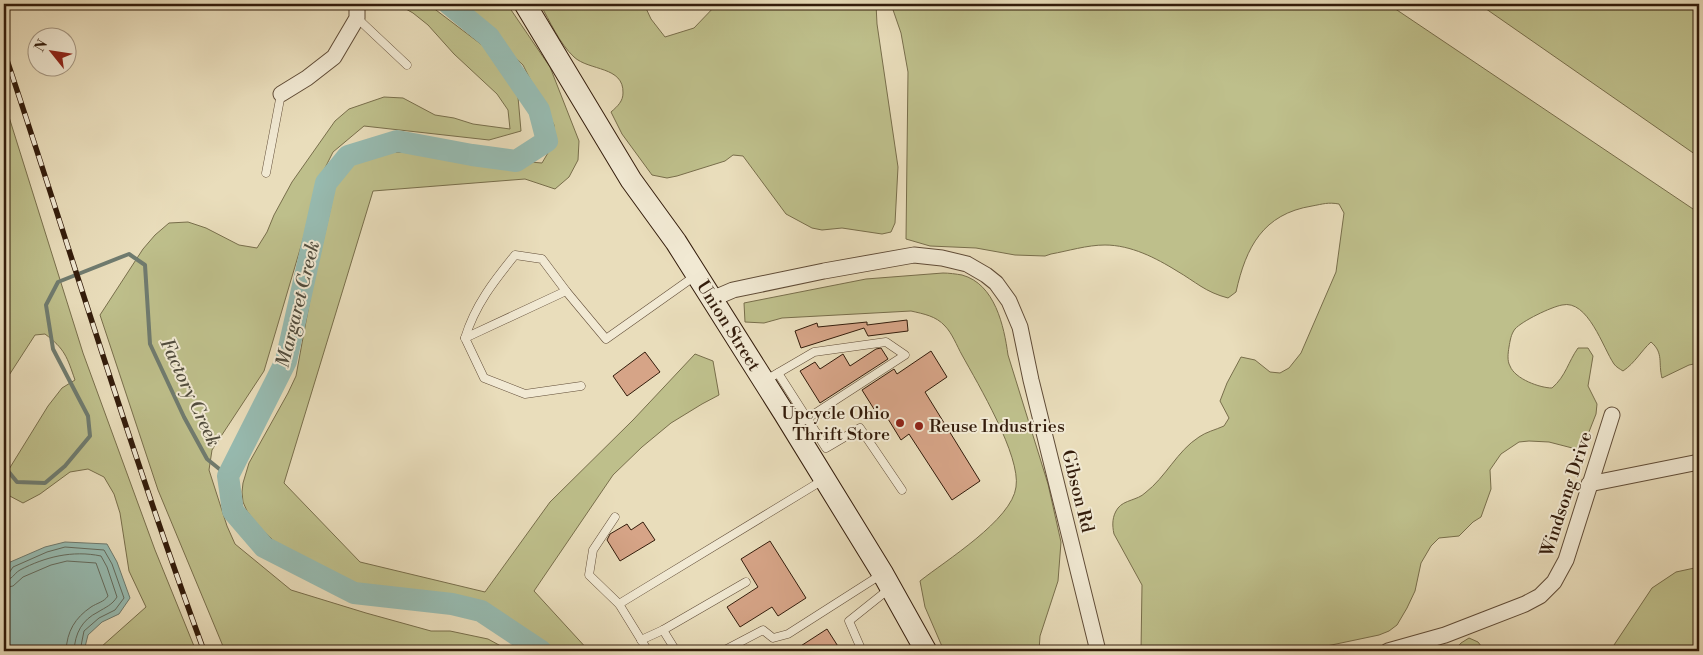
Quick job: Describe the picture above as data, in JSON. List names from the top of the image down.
{
  "streets": {
    "main road": ["Union Street"],
    "street": ["Gibson Rd", "Windsong Drive"]
  },
  "crossings": [
    ["Union Street", "Gibson Rd"]
  ],
  "water": ["Margaret Creek", "Factory Creek"],
  "places": ["Upcycle Ohio Thrift Store", "Reuse Industries"],
  "north": "top left"
}
